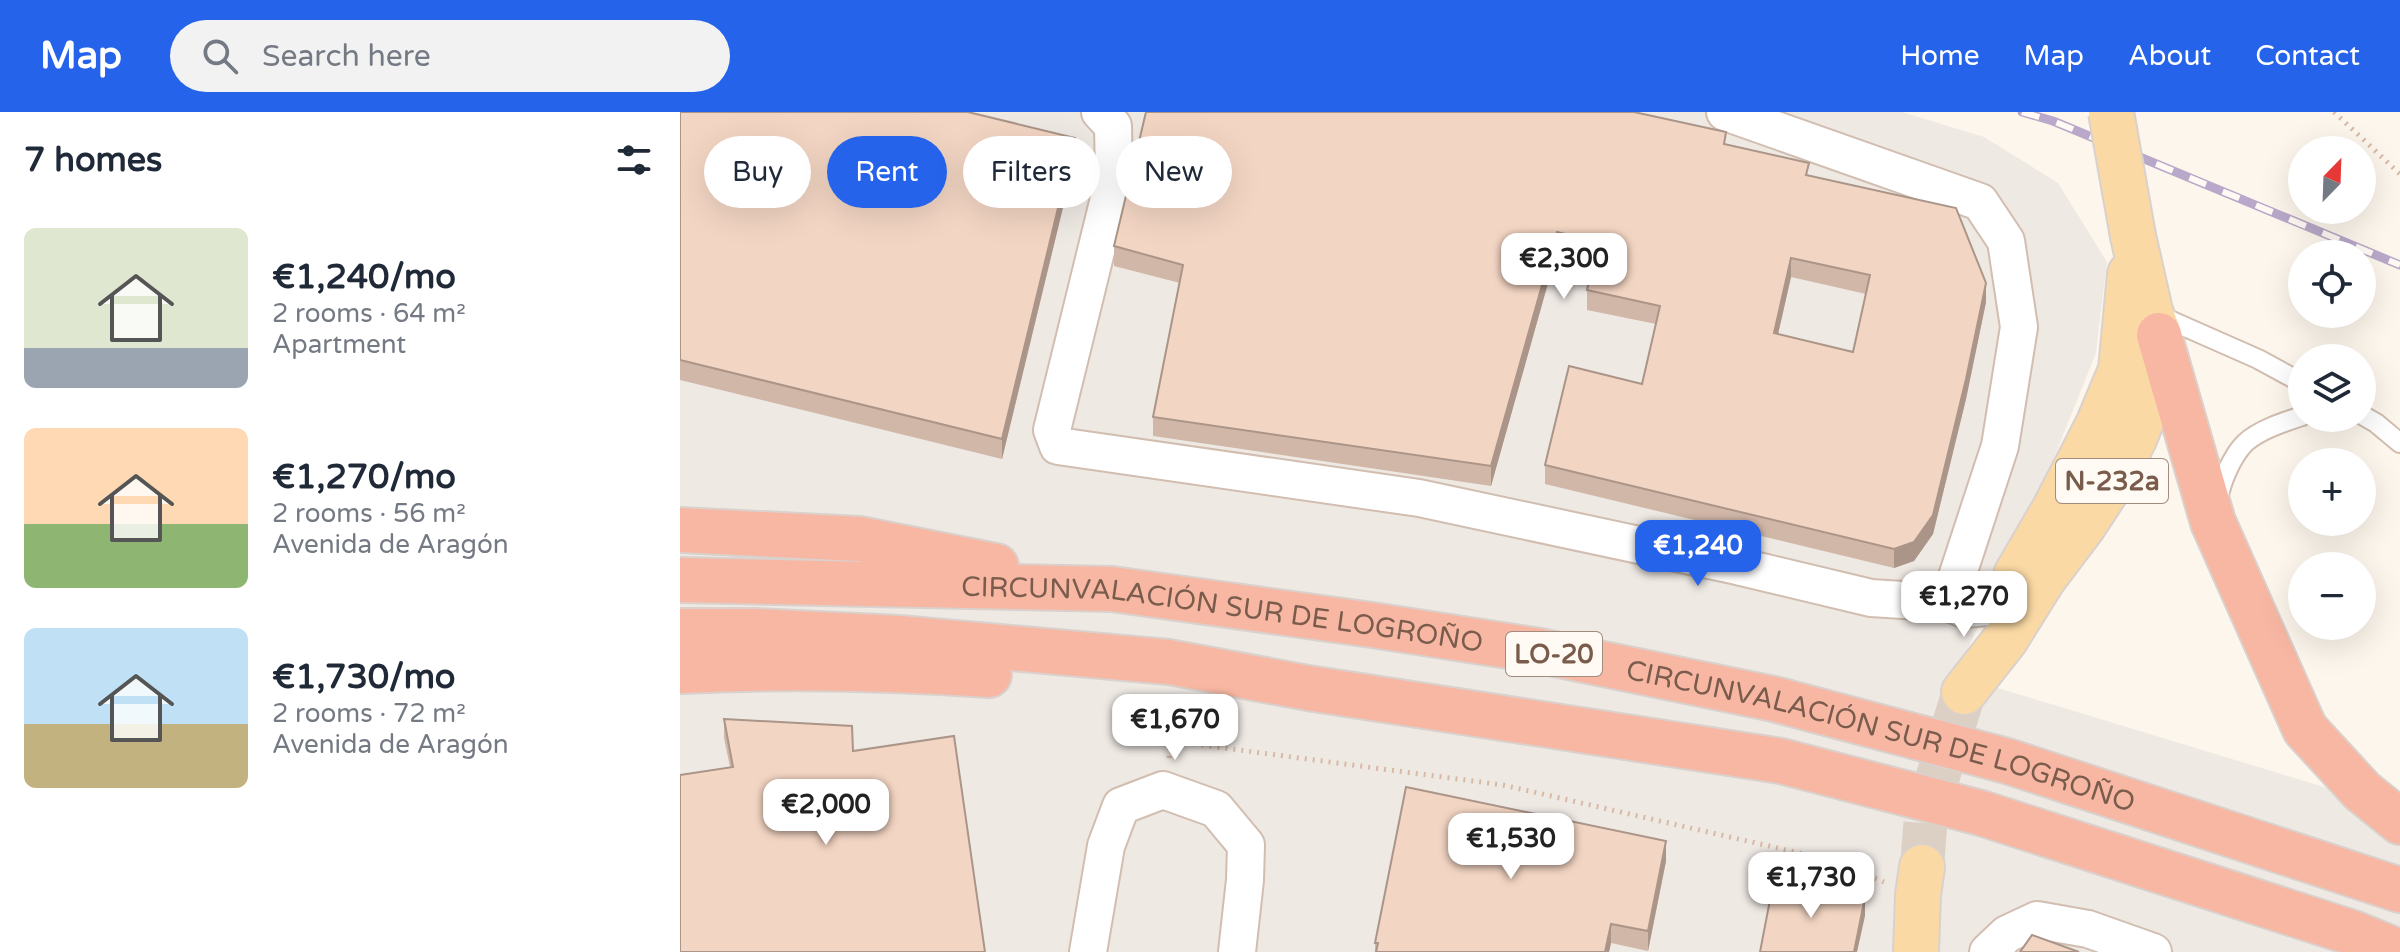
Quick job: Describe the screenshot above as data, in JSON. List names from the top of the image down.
{
  "streets": {
    "highway": ["CIRCUNVALACIÓN SUR DE LOGROÑO", "LO-20"],
    "main road": ["N-232a"]
  },
  "north": "top right",
  "page": {
    "header": "Map",
    "search": "Search here",
    "nav": [
      "Home",
      "Map",
      "About",
      "Contact"
    ],
    "heading": "7 homes",
    "map_buttons": ["+", "−"],
    "chip": [
      "Buy",
      "Rent",
      "Filters",
      "New"
    ],
    "list": [
      {
        "name": "€1,240/mo",
        "note": "2 rooms · 64 m² · Apartment"
      },
      {
        "name": "€1,270/mo",
        "note": "2 rooms · 56 m² · Avenida de Aragón"
      },
      {
        "name": "€1,730/mo",
        "note": "2 rooms · 72 m² · Avenida de Aragón"
      }
    ],
    "price": [
      "€2,300",
      "€1,240",
      "€1,270",
      "€1,670",
      "€2,000",
      "€1,530",
      "€1,730"
    ]
  }
}
